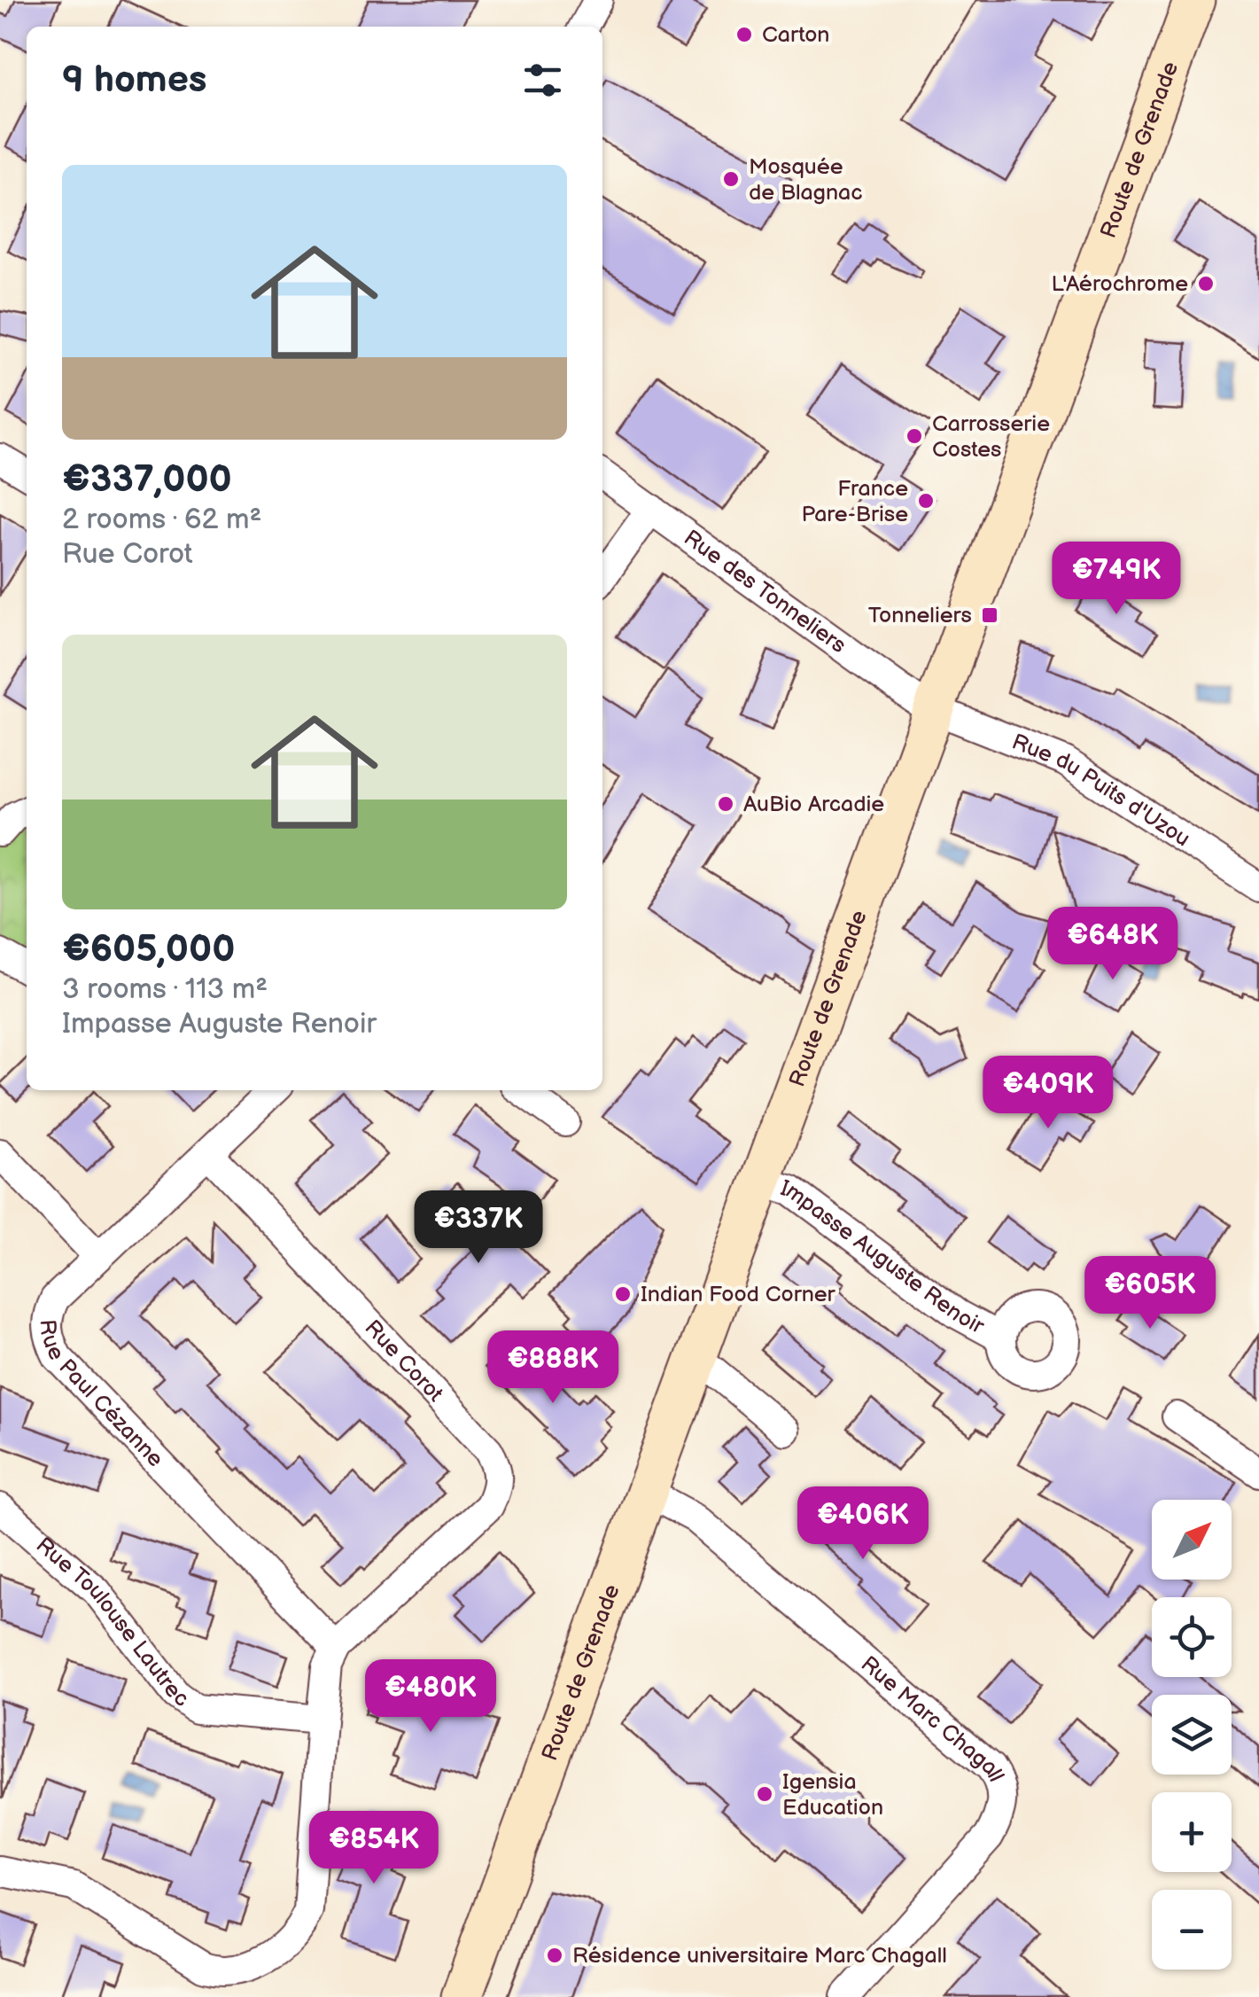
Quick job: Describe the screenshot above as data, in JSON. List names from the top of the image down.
{
  "streets": {
    "main road": ["Route de Grenade"],
    "street": [
      "Rue des Tonneliers",
      "Rue du Puits d'Uzou",
      "Impasse Auguste Renoir",
      "Rue Corot",
      "Rue Paul Cézanne",
      "Rue Toulouse Lautrec",
      "Rue Marc Chagall"
    ]
  },
  "crossings": [
    ["Route de Grenade", "Rue des Tonneliers"],
    ["Route de Grenade", "Rue du Puits d'Uzou"],
    ["Route de Grenade", "Impasse Auguste Renoir"],
    ["Route de Grenade", "Rue Marc Chagall"],
    ["Rue des Tonneliers", "Rue du Puits d'Uzou"],
    ["Rue Corot", "Rue Paul Cézanne"]
  ],
  "places": {
    "other": [
      "Carton",
      "Mosquée de Blagnac",
      "L'Aérochrome",
      "Carrosserie Costes",
      "France Pare-Brise",
      "AuBio Arcadie",
      "Indian Food Corner",
      "Igensia Education",
      "Résidence universitaire Marc Chagall"
    ],
    "transit": ["Tonneliers"]
  },
  "north": "top right",
  "page": {
    "heading": "9 homes",
    "list": [
      {
        "name": "€337,000",
        "note": "2 rooms · 62 m² · Rue Corot"
      },
      {
        "name": "€605,000",
        "note": "3 rooms · 113 m² · Impasse Auguste Renoir"
      }
    ],
    "price": [
      "€749K",
      "€648K",
      "€409K",
      "€337K",
      "€605K",
      "€888K",
      "€406K",
      "€480K",
      "€854K"
    ],
    "map_buttons": ["+", "−"]
  }
}
